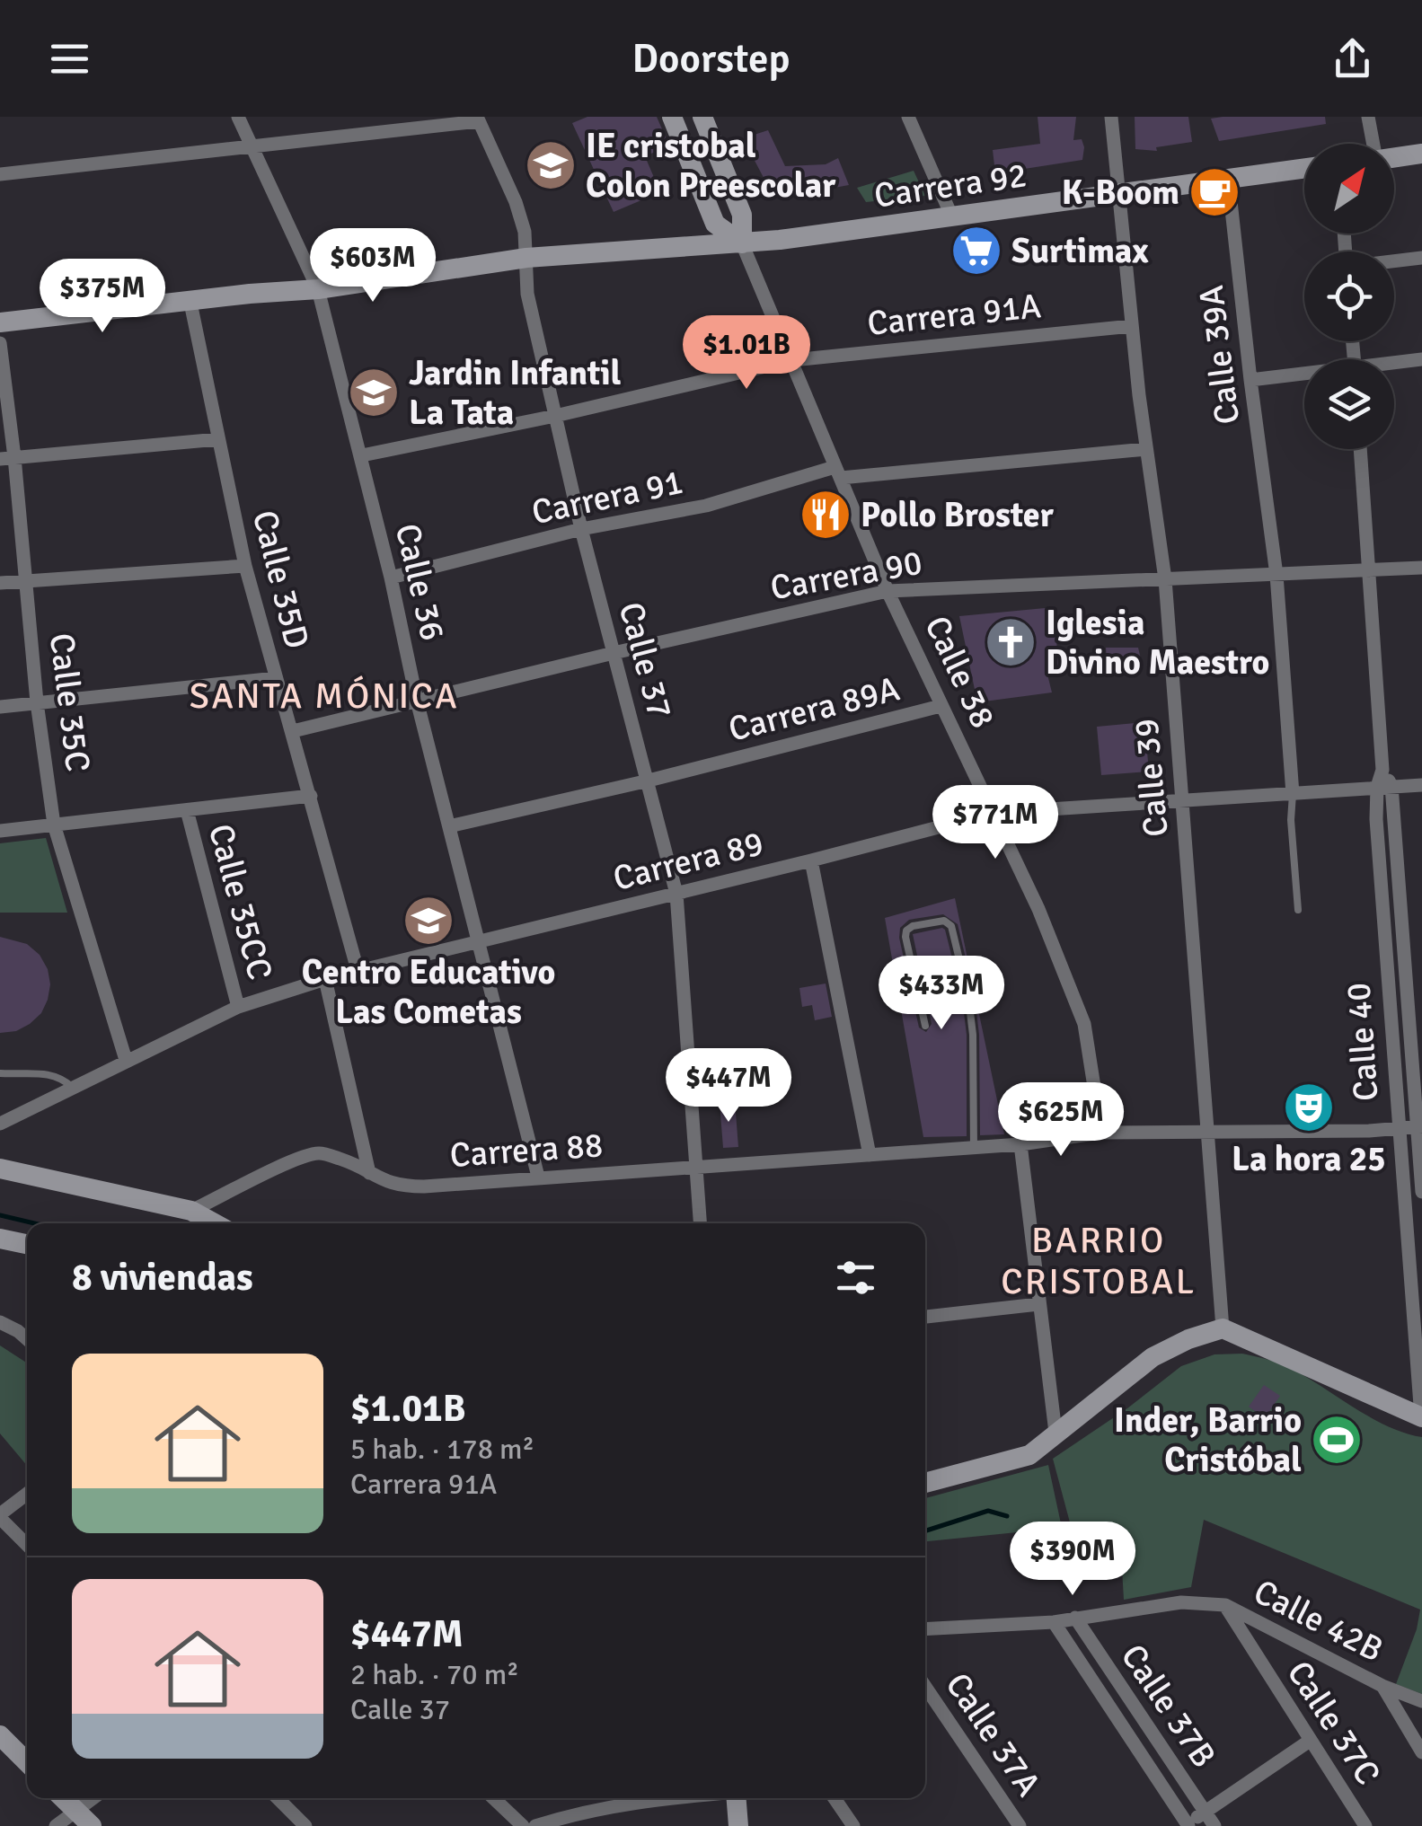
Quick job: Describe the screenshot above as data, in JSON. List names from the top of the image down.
{
  "streets": {
    "street": [
      "Carrera 92",
      "Carrera 91A",
      "Calle 39A",
      "Carrera 91",
      "Carrera 90",
      "Calle 35D",
      "Calle 36",
      "Calle 37",
      "Calle 38",
      "Calle 35C",
      "Carrera 89A",
      "Calle 39",
      "Carrera 89",
      "Calle 35CC",
      "Calle 40",
      "Carrera 88",
      "Calle 42B",
      "Calle 37B",
      "Calle 37C",
      "Calle 37A"
    ]
  },
  "crossings": [
    ["Carrera 92", "Calle 39A"],
    ["Carrera 92", "Calle 35D"],
    ["Carrera 92", "Calle 36"],
    ["Carrera 92", "Calle 37"],
    ["Carrera 92", "Calle 38"],
    ["Carrera 92", "Calle 39"],
    ["Carrera 91A", "Calle 36"],
    ["Carrera 91A", "Calle 37"],
    ["Carrera 91A", "Calle 38"],
    ["Carrera 91A", "Calle 39"],
    ["Calle 39A", "Carrera 90"],
    ["Calle 39A", "Carrera 89"],
    ["Carrera 91", "Calle 36"],
    ["Carrera 91", "Calle 37"],
    ["Carrera 91", "Calle 38"],
    ["Carrera 91", "Calle 39"],
    ["Carrera 90", "Calle 35D"],
    ["Carrera 90", "Calle 36"],
    ["Carrera 90", "Calle 37"],
    ["Carrera 90", "Calle 38"],
    ["Carrera 90", "Calle 39"],
    ["Carrera 90", "Calle 40"],
    ["Calle 35D", "Carrera 89"],
    ["Calle 36", "Carrera 89A"],
    ["Calle 36", "Carrera 89"],
    ["Calle 36", "Carrera 88"],
    ["Calle 37", "Carrera 89A"],
    ["Calle 37", "Carrera 89"],
    ["Calle 37", "Carrera 88"],
    ["Calle 38", "Carrera 89A"],
    ["Calle 38", "Carrera 89"],
    ["Calle 38", "Carrera 88"],
    ["Calle 35C", "Carrera 89"],
    ["Calle 39", "Carrera 89"],
    ["Calle 39", "Carrera 88"],
    ["Carrera 89", "Calle 35CC"],
    ["Carrera 89", "Calle 40"],
    ["Calle 40", "Carrera 88"],
    ["Calle 42B", "Calle 37B"],
    ["Calle 42B", "Calle 37C"]
  ],
  "districts": ["SANTA MÓNICA", "BARRIO CRISTOBAL"],
  "places": {
    "school or university": ["IE cristobal Colon Preescolar", "Jardin Infantil La Tata", "Centro Educativo Las Cometas"],
    "cafe": ["K-Boom"],
    "supermarket": ["Surtimax"],
    "restaurant": ["Pollo Broster"],
    "church": ["Iglesia Divino Maestro"],
    "theatre": ["La hora 25"],
    "sports": ["Inder, Barrio Cristóbal"]
  },
  "north": "top right",
  "page": {
    "header": "Doorstep",
    "price": [
      "$603M",
      "$375M",
      "$1.01B",
      "$771M",
      "$433M",
      "$447M",
      "$625M",
      "$390M"
    ],
    "heading": "8 viviendas",
    "list": [
      {
        "name": "$1.01B",
        "note": "5 hab. · 178 m² · Carrera 91A"
      },
      {
        "name": "$447M",
        "note": "2 hab. · 70 m² · Calle 37"
      }
    ]
  }
}
